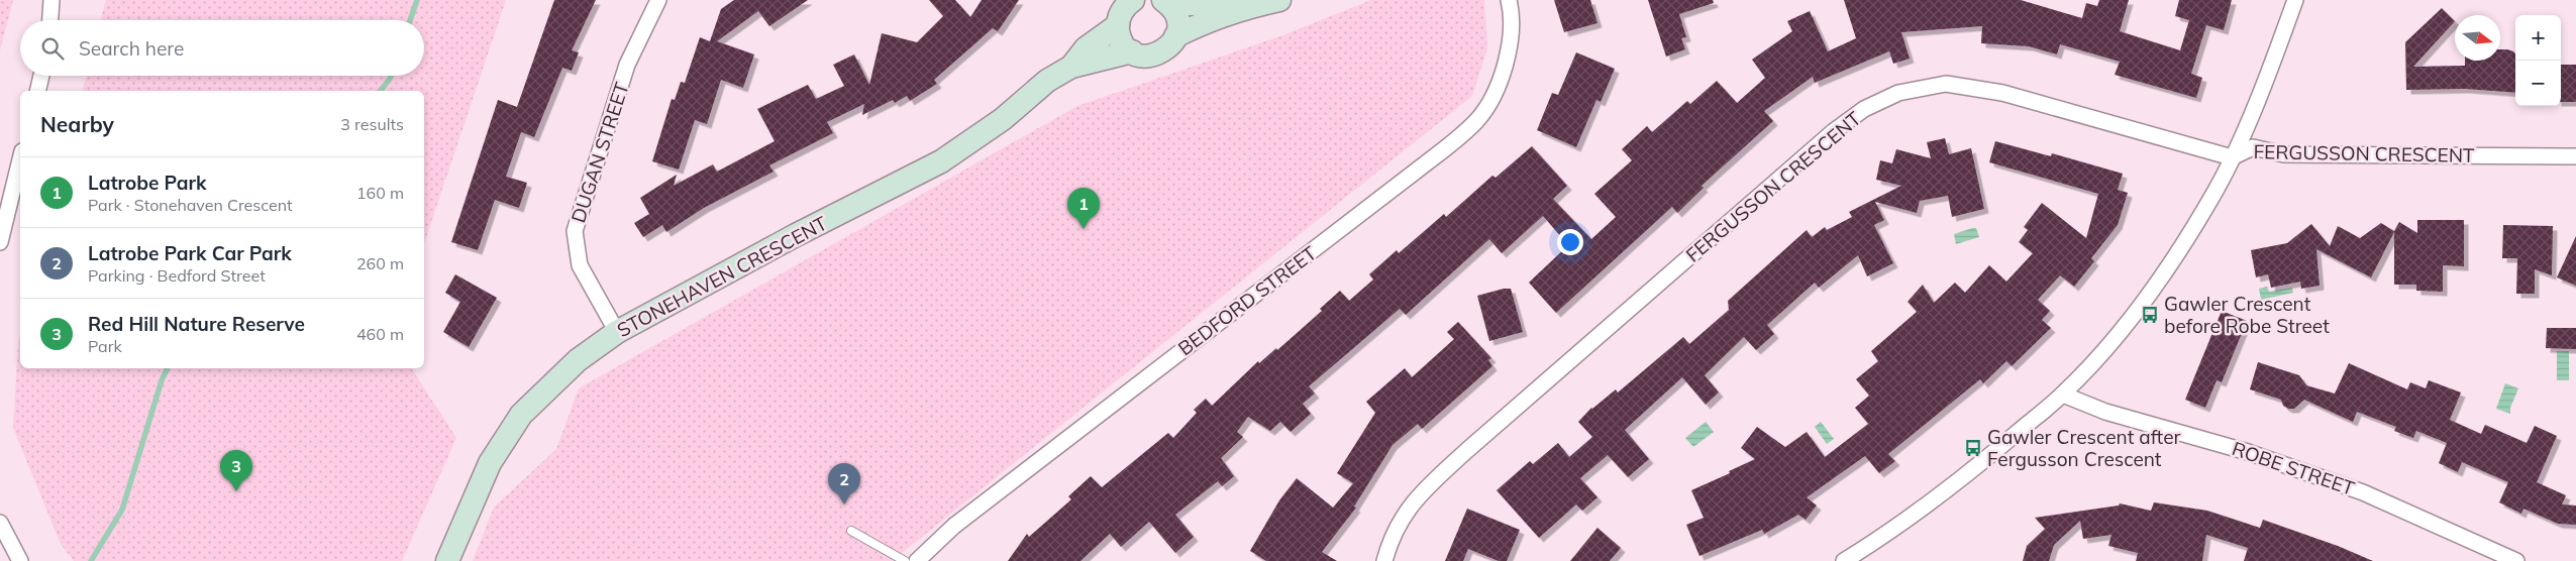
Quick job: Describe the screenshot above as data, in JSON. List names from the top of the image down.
{
  "streets": {
    "main road": ["STONEHAVEN CRESCENT"],
    "street": [
      "DUGAN STREET",
      "FERGUSSON CRESCENT",
      "BEDFORD STREET",
      "ROBE STREET"
    ]
  },
  "crossings": [
    ["DUGAN STREET", "STONEHAVEN CRESCENT"]
  ],
  "places": {
    "bus stop": ["Gawler Crescent before Robe Street", "Gawler Crescent after Fergusson Crescent"]
  },
  "north": "right",
  "page": {
    "map_buttons": ["+", "−"],
    "search": "Search here",
    "heading": ["Nearby", "3 results"],
    "list": [
      {
        "mark": "1",
        "name": "Latrobe Park",
        "note": "Park · Stonehaven Crescent",
        "value": "160 m"
      },
      {
        "mark": "2",
        "name": "Latrobe Park Car Park",
        "note": "Parking · Bedford Street",
        "value": "260 m"
      },
      {
        "mark": "3",
        "name": "Red Hill Nature Reserve",
        "note": "Park",
        "value": "460 m"
      }
    ],
    "pins": ["1", "3", "2"]
  }
}
